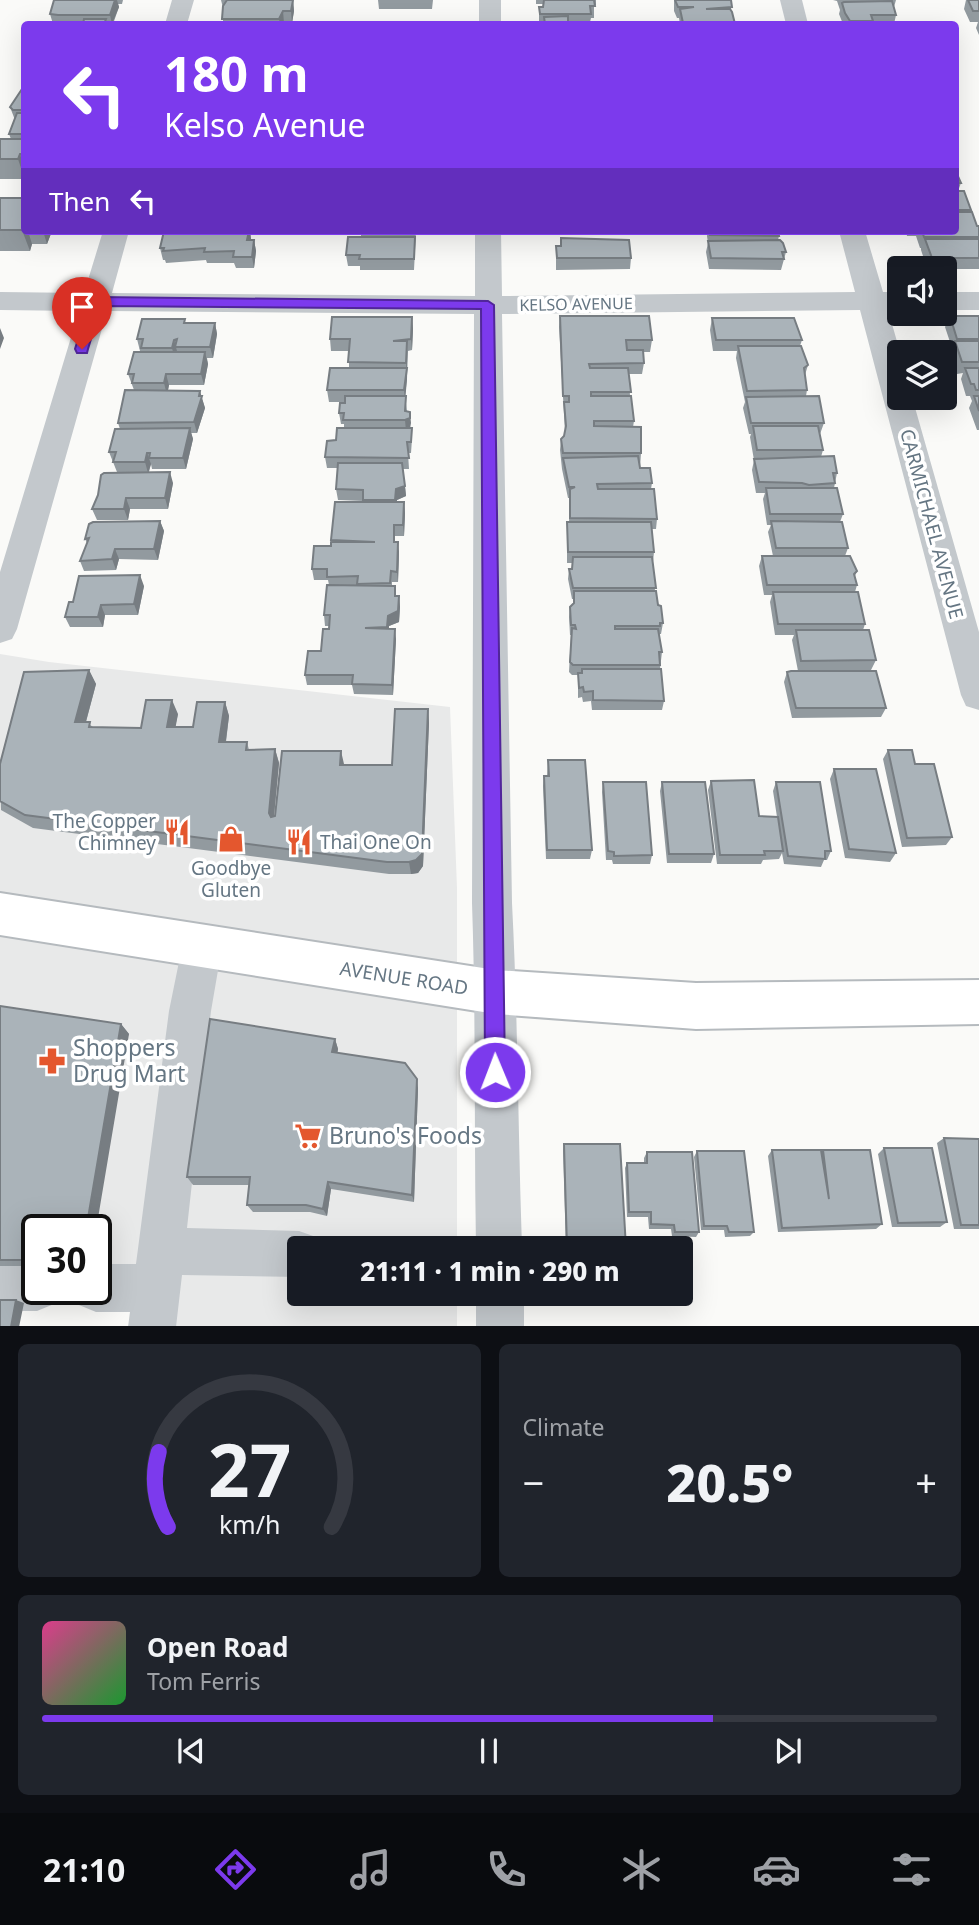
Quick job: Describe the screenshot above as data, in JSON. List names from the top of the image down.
{
  "streets": {
    "main road": ["AVENUE ROAD"],
    "street": ["KELSO AVENUE", "CARMICHAEL AVENUE"]
  },
  "crossings": [
    ["KELSO AVENUE", "CARMICHAEL AVENUE"]
  ],
  "places": {
    "restaurant": ["The Copper Chimney", "Thai One On"],
    "shop": ["Goodbye Gluten"],
    "pharmacy": ["Shoppers Drug Mart"],
    "supermarket": ["Bruno's Foods"]
  },
  "page": {
    "turn": ["180 m", "Kelso Avenue"],
    "then": "Then",
    "limit": "30",
    "trip": "21:11 · 1 min · 290 m",
    "tile": "Climate",
    "heat": ["−", "20.5°", "+"],
    "song": ["Open Road", "Tom Ferris"],
    "tabs": "21:10",
    "gauge": ["27", "km/h"]
  }
}
